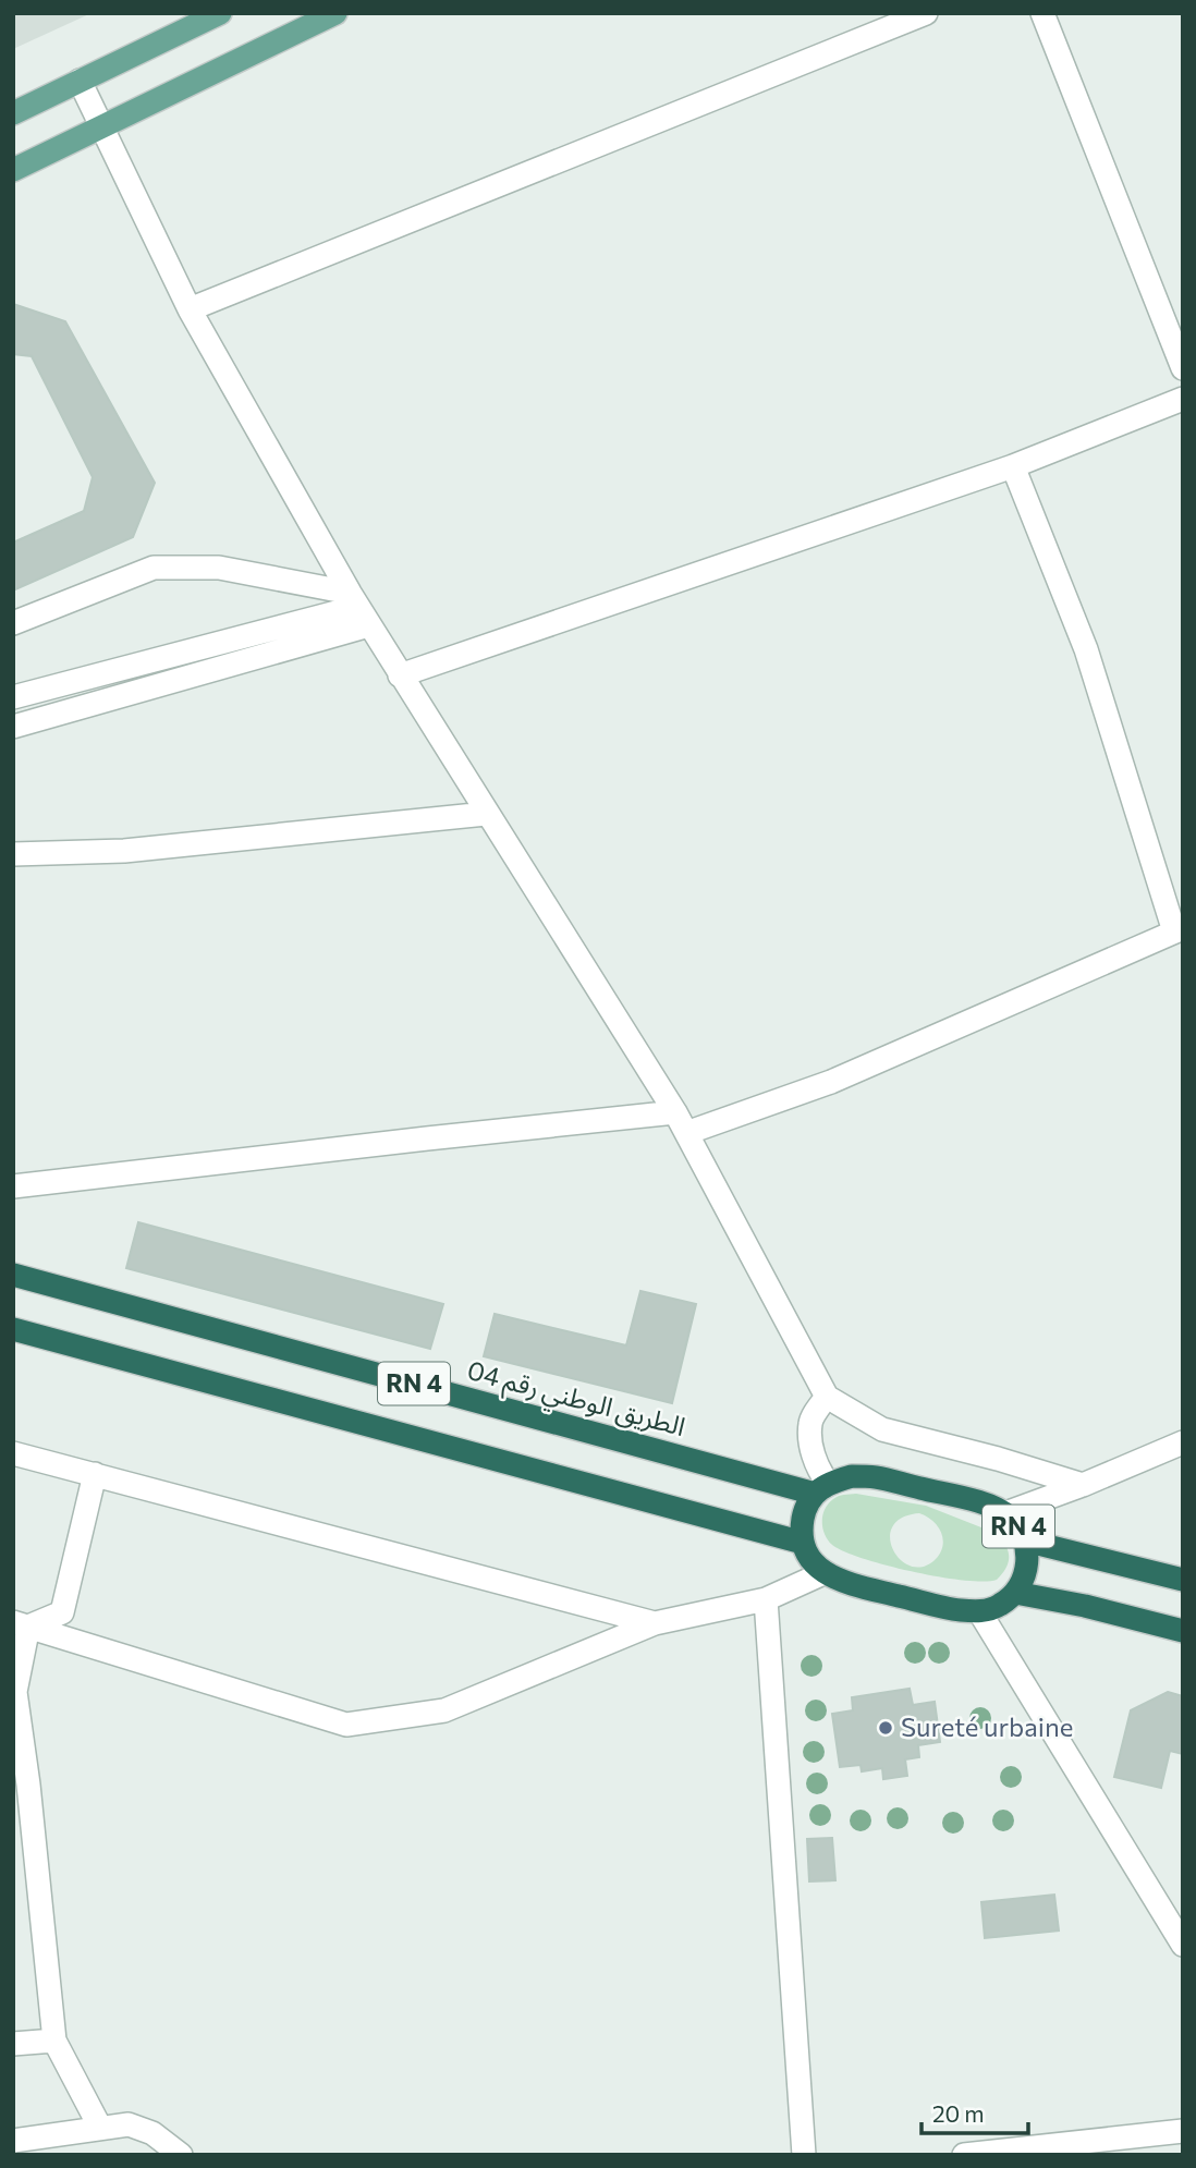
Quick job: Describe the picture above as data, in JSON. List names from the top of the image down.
{
  "streets": {
    "highway": ["RN 4", "الطريق الوطني رقم 04"]
  },
  "crossings": [
    ["RN 4", "الطريق الوطني رقم 04"]
  ],
  "places": ["Sureté urbaine"],
  "scale_bar": "20 m"
}
